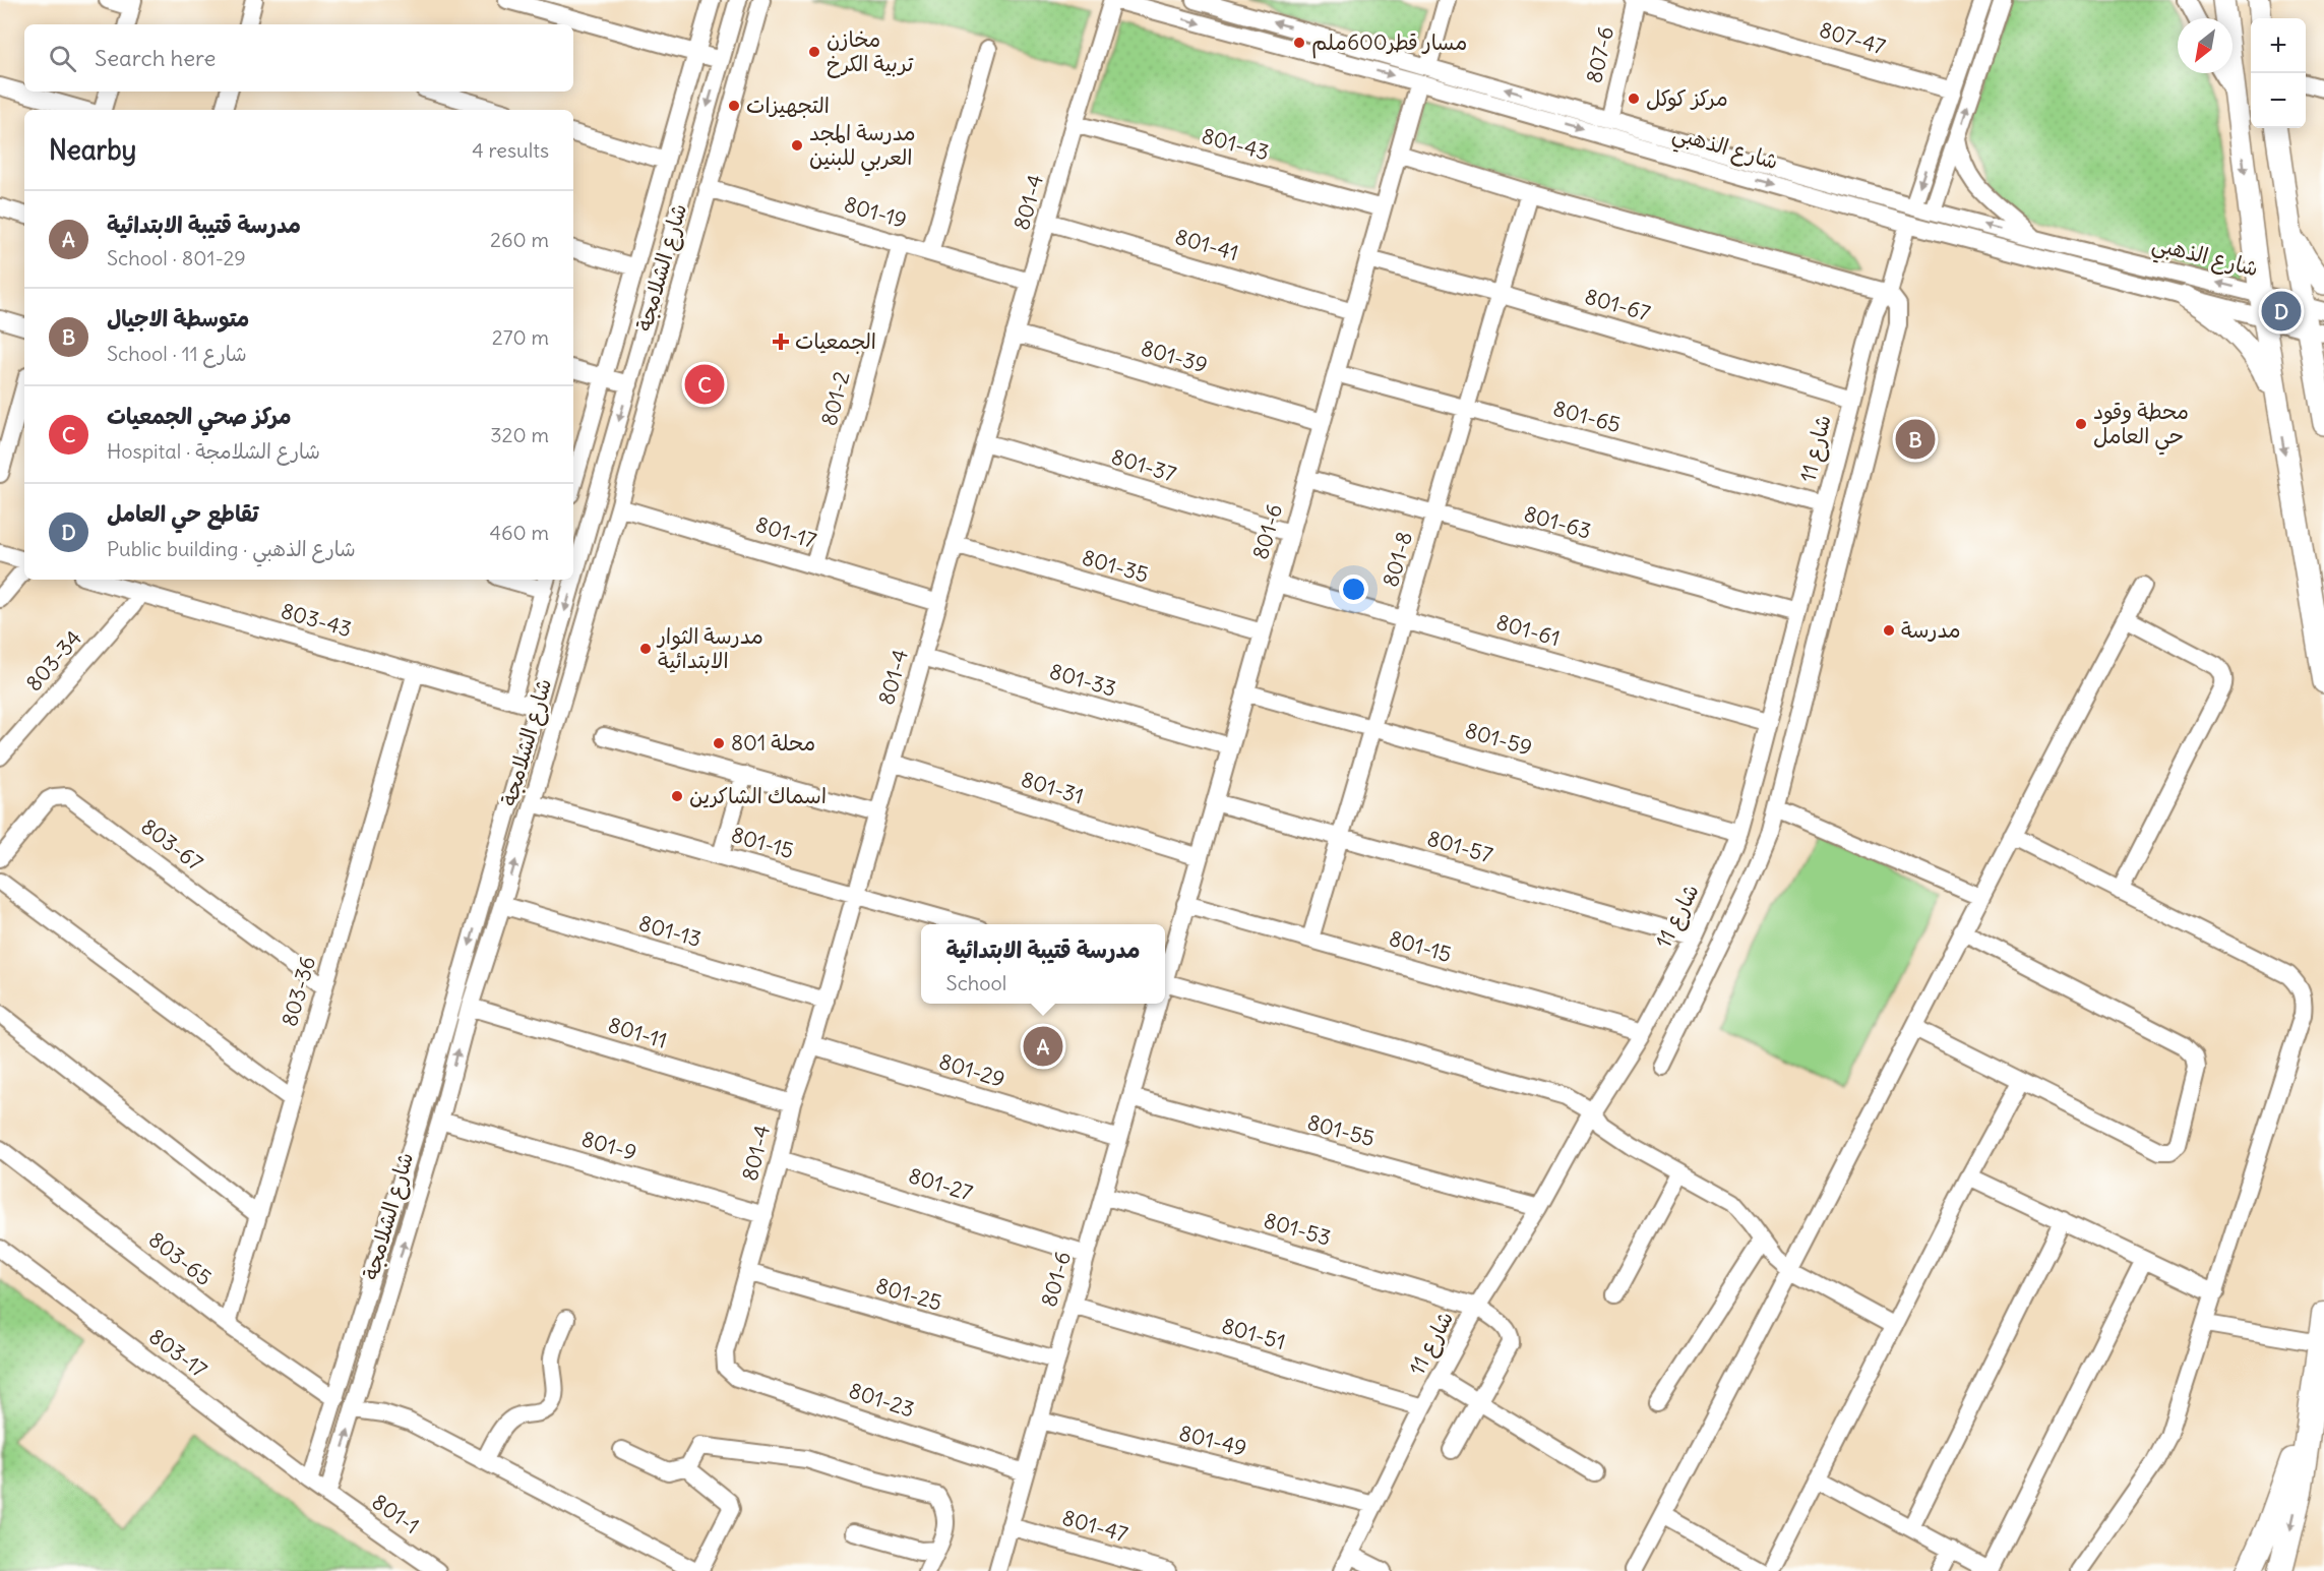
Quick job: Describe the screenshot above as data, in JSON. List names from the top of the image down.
{
  "streets": {
    "street": [
      "807-47",
      "807-6",
      "801-43",
      "شارع الذهبي",
      "801-4",
      "801-19",
      "801-41",
      "شارع الشلامجة",
      "801-67",
      "801-39",
      "801-2",
      "801-65",
      "شارع 11",
      "801-37",
      "801-63",
      "801-6",
      "801-17",
      "801-8",
      "801-35",
      "803-43",
      "801-61",
      "803-34",
      "801-33",
      "801-59",
      "801-31",
      "801-15",
      "803-67",
      "801-57",
      "801-13",
      "803-36",
      "801-11",
      "801-29",
      "801-55",
      "801-9",
      "801-27",
      "801-53",
      "803-65",
      "801-25",
      "801-51",
      "803-17",
      "801-23",
      "801-49",
      "801-1",
      "801-47"
    ]
  },
  "crossings": [
    ["807-47", "807-6"],
    ["807-6", "شارع الذهبي"],
    ["801-43", "801-4"],
    ["801-43", "801-6"],
    ["شارع الذهبي", "801-4"],
    ["شارع الذهبي", "شارع 11"],
    ["شارع الذهبي", "801-6"],
    ["801-4", "801-19"],
    ["801-4", "801-41"],
    ["801-4", "801-39"],
    ["801-4", "801-37"],
    ["801-4", "801-17"],
    ["801-4", "801-35"],
    ["801-4", "801-33"],
    ["801-4", "801-31"],
    ["801-4", "801-15"],
    ["801-4", "801-13"],
    ["801-4", "801-11"],
    ["801-4", "801-29"],
    ["801-4", "801-9"],
    ["801-4", "801-27"],
    ["801-4", "801-25"],
    ["801-4", "801-23"],
    ["801-19", "شارع الشلامجة"],
    ["801-19", "801-2"],
    ["801-41", "801-6"],
    ["شارع الشلامجة", "801-17"],
    ["شارع الشلامجة", "803-43"],
    ["شارع الشلامجة", "801-15"],
    ["شارع الشلامجة", "801-13"],
    ["شارع الشلامجة", "801-11"],
    ["شارع الشلامجة", "801-9"],
    ["شارع الشلامجة", "803-65"],
    ["شارع الشلامجة", "803-17"],
    ["شارع الشلامجة", "801-1"],
    ["801-67", "شارع 11"],
    ["801-67", "801-6"],
    ["801-67", "801-8"],
    ["801-39", "801-6"],
    ["801-2", "801-17"],
    ["801-65", "شارع 11"],
    ["801-65", "801-6"],
    ["801-65", "801-8"],
    ["شارع 11", "801-63"],
    ["شارع 11", "801-61"],
    ["شارع 11", "801-59"],
    ["شارع 11", "801-15"],
    ["شارع 11", "801-57"],
    ["شارع 11", "801-55"],
    ["شارع 11", "801-53"],
    ["شارع 11", "801-51"],
    ["شارع 11", "801-49"],
    ["801-37", "801-6"],
    ["801-63", "801-6"],
    ["801-63", "801-8"],
    ["801-6", "801-35"],
    ["801-6", "801-61"],
    ["801-6", "801-33"],
    ["801-6", "801-59"],
    ["801-6", "801-31"],
    ["801-6", "801-15"],
    ["801-6", "801-57"],
    ["801-6", "801-29"],
    ["801-6", "801-55"],
    ["801-6", "801-27"],
    ["801-6", "801-53"],
    ["801-6", "801-25"],
    ["801-6", "801-51"],
    ["801-6", "801-23"],
    ["801-6", "801-49"],
    ["801-6", "801-47"],
    ["801-8", "801-61"],
    ["801-8", "801-59"],
    ["801-8", "801-15"],
    ["801-8", "801-57"],
    ["803-43", "803-34"],
    ["803-43", "803-36"],
    ["803-67", "803-36"],
    ["803-36", "803-65"],
    ["803-17", "801-1"]
  ],
  "places": {
    "other": [
      "مسار قطر600ملم",
      "مخازن تربية الكرخ",
      "مركز كوكل",
      "التجهيزات",
      "مدرسة المجد العربي للبنين",
      "محطة وقود حي العامل",
      "مدرسة",
      "مدرسة الثوار الابتدائية",
      "محلة 801",
      "اسماك الشاكرين"
    ],
    "health": ["الجمعيات"]
  },
  "north": "bottom left",
  "page": {
    "map_buttons": ["+", "−"],
    "search": "Search here",
    "heading": ["Nearby", "4 results"],
    "list": [
      {
        "mark": "A",
        "name": "مدرسة قتيبة الابتدائية",
        "note": "School · 801-29",
        "value": "260 m"
      },
      {
        "mark": "B",
        "name": "متوسطة الاجيال",
        "note": "School · شارع 11",
        "value": "270 m"
      },
      {
        "mark": "C",
        "name": "مركز صحي الجمعيات",
        "note": "Hospital · شارع الشلامجة",
        "value": "320 m"
      },
      {
        "mark": "D",
        "name": "تقاطع حي العامل",
        "note": "Public building · شارع الذهبي",
        "value": "460 m"
      }
    ],
    "pins": [
      "D",
      "C",
      "B",
      "A"
    ],
    "popup": ["مدرسة قتيبة الابتدائية", "School"]
  }
}
